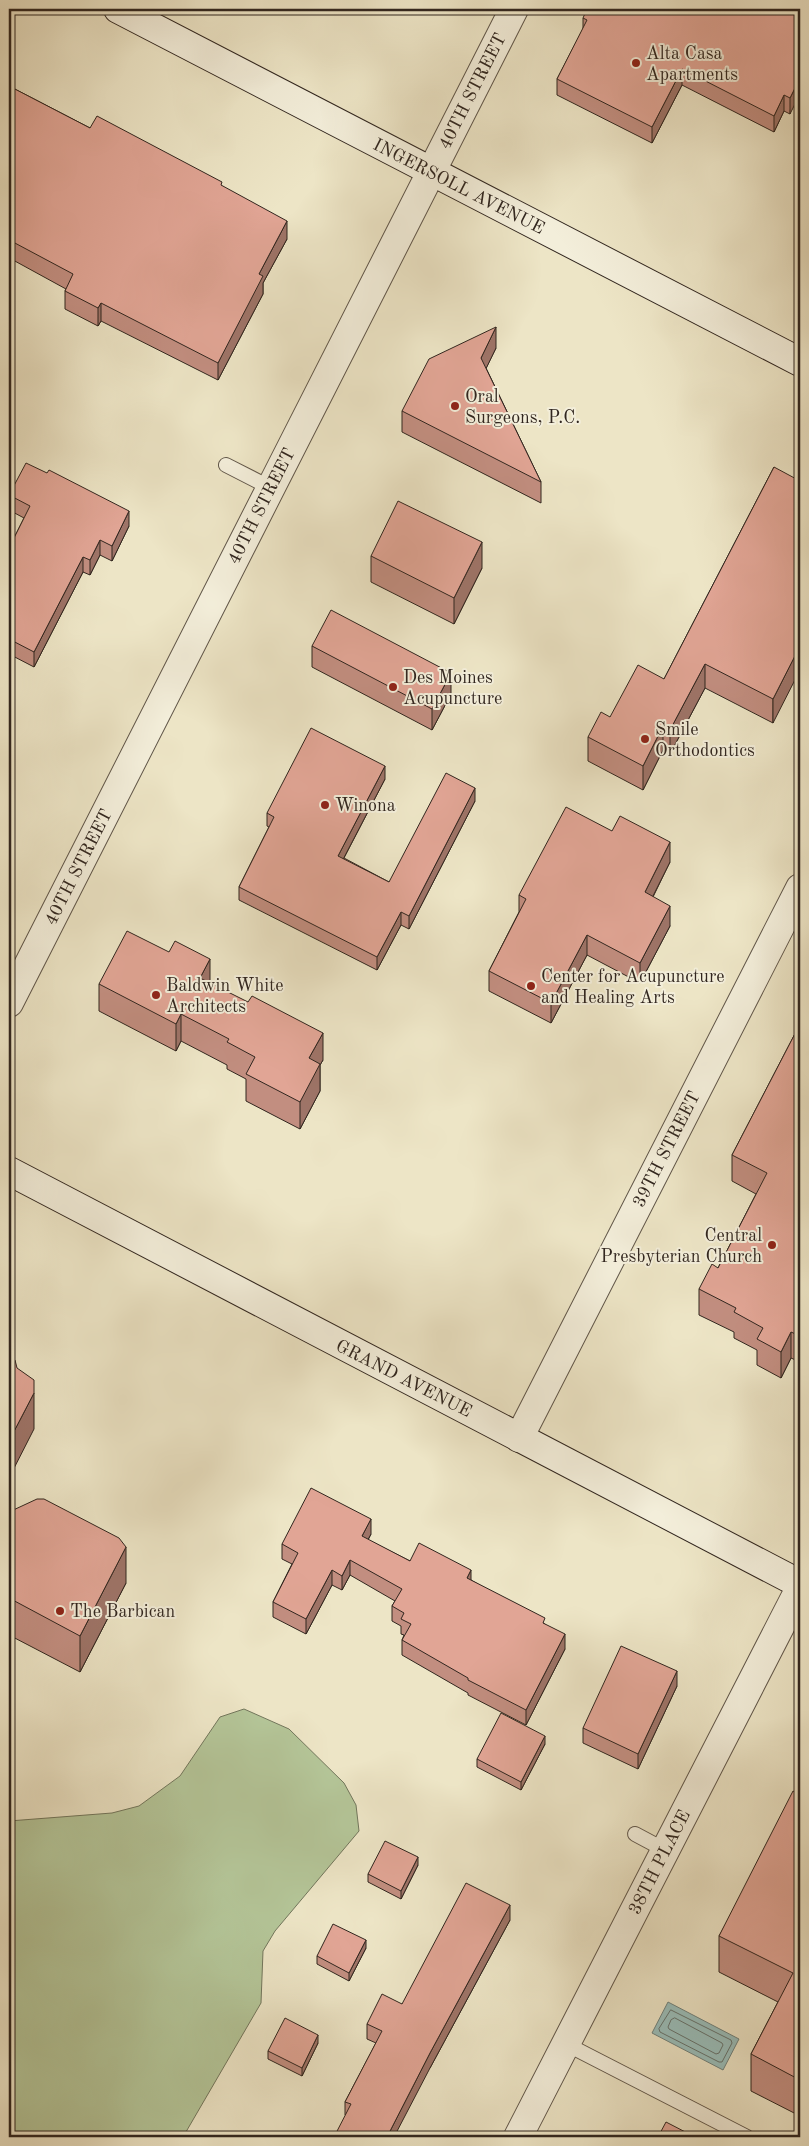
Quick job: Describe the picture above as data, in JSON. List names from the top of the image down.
{
  "streets": {
    "street": [
      "40TH STREET",
      "INGERSOLL AVENUE",
      "39TH STREET",
      "GRAND AVENUE",
      "38TH PLACE"
    ]
  },
  "crossings": [
    ["40TH STREET", "INGERSOLL AVENUE"],
    ["39TH STREET", "GRAND AVENUE"],
    ["GRAND AVENUE", "38TH PLACE"]
  ],
  "places": [
    "Alta Casa Apartments",
    "Oral Surgeons, P.C.",
    "Des Moines Acupuncture",
    "Smile Orthodontics",
    "Winona",
    "Center for Acupuncture and Healing Arts",
    "Baldwin White Architects",
    "Central Presbyterian Church",
    "The Barbican"
  ]
}
